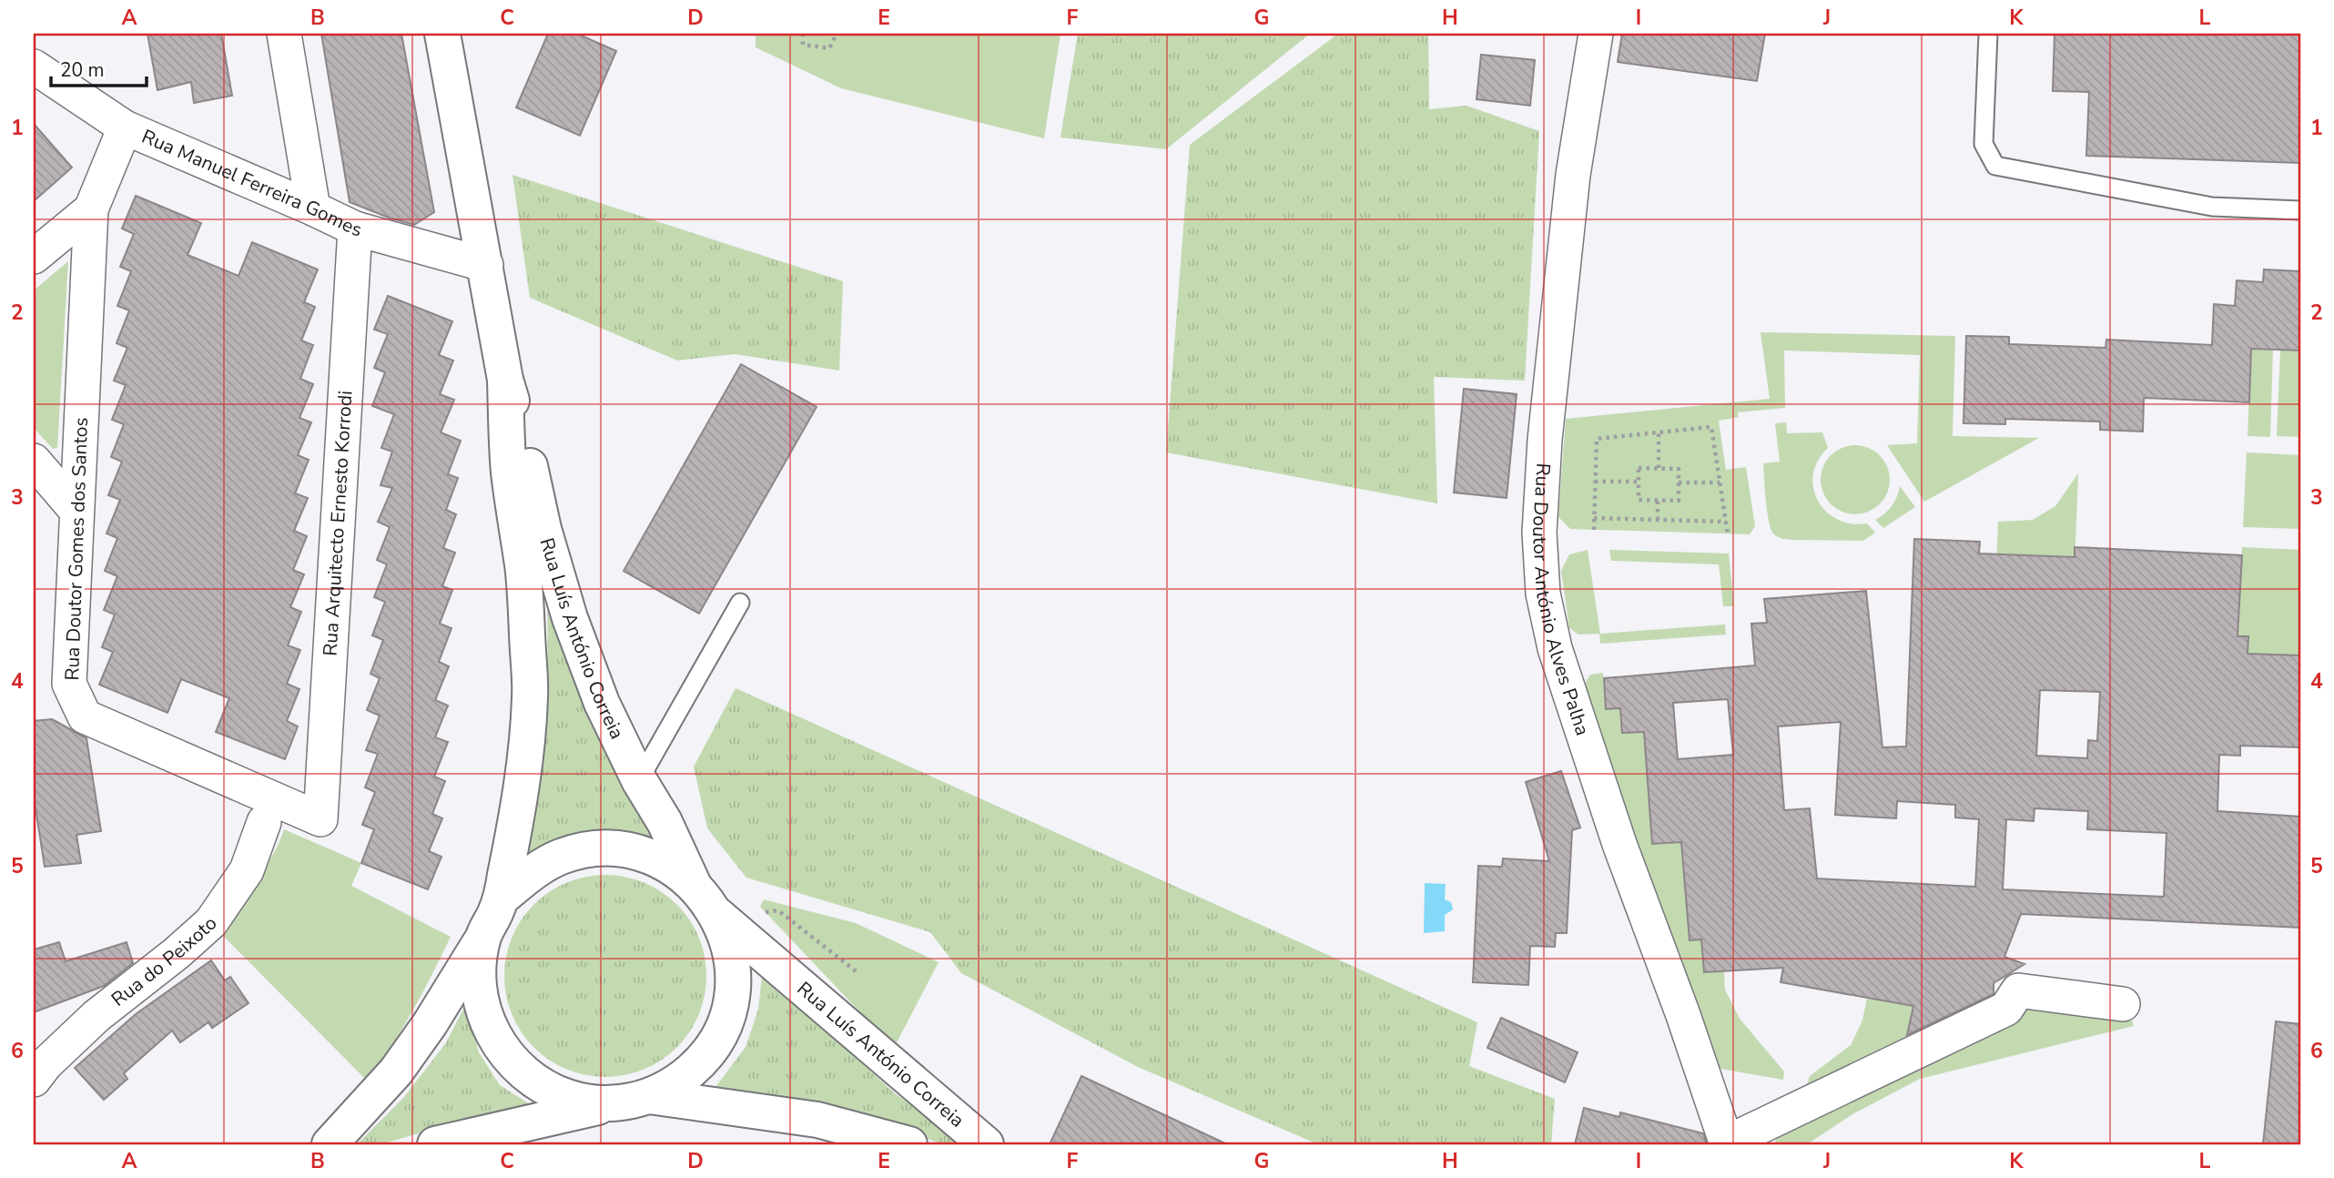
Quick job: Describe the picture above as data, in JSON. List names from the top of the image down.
{
  "streets": {
    "street": [
      "Rua Manuel Ferreira Gomes",
      "Rua Arquitecto Ernesto Korrodi",
      "Rua Doutor Gomes dos Santos",
      "Rua Doutor António Alves Palha",
      "Rua Luís António Correia",
      "Rua do Peixoto"
    ]
  },
  "crossings": [
    ["Rua Manuel Ferreira Gomes", "Rua Arquitecto Ernesto Korrodi"],
    ["Rua Manuel Ferreira Gomes", "Rua Doutor Gomes dos Santos"],
    ["Rua Manuel Ferreira Gomes", "Rua Luís António Correia"],
    ["Rua Arquitecto Ernesto Korrodi", "Rua Doutor Gomes dos Santos"]
  ],
  "scale_bar": "20 m",
  "grid": {
    "columns": [
      "A",
      "B",
      "C",
      "D",
      "E",
      "F",
      "G",
      "H",
      "I",
      "J",
      "K",
      "L"
    ],
    "rows": [
      "1",
      "2",
      "3",
      "4",
      "5",
      "6"
    ]
  }
}
